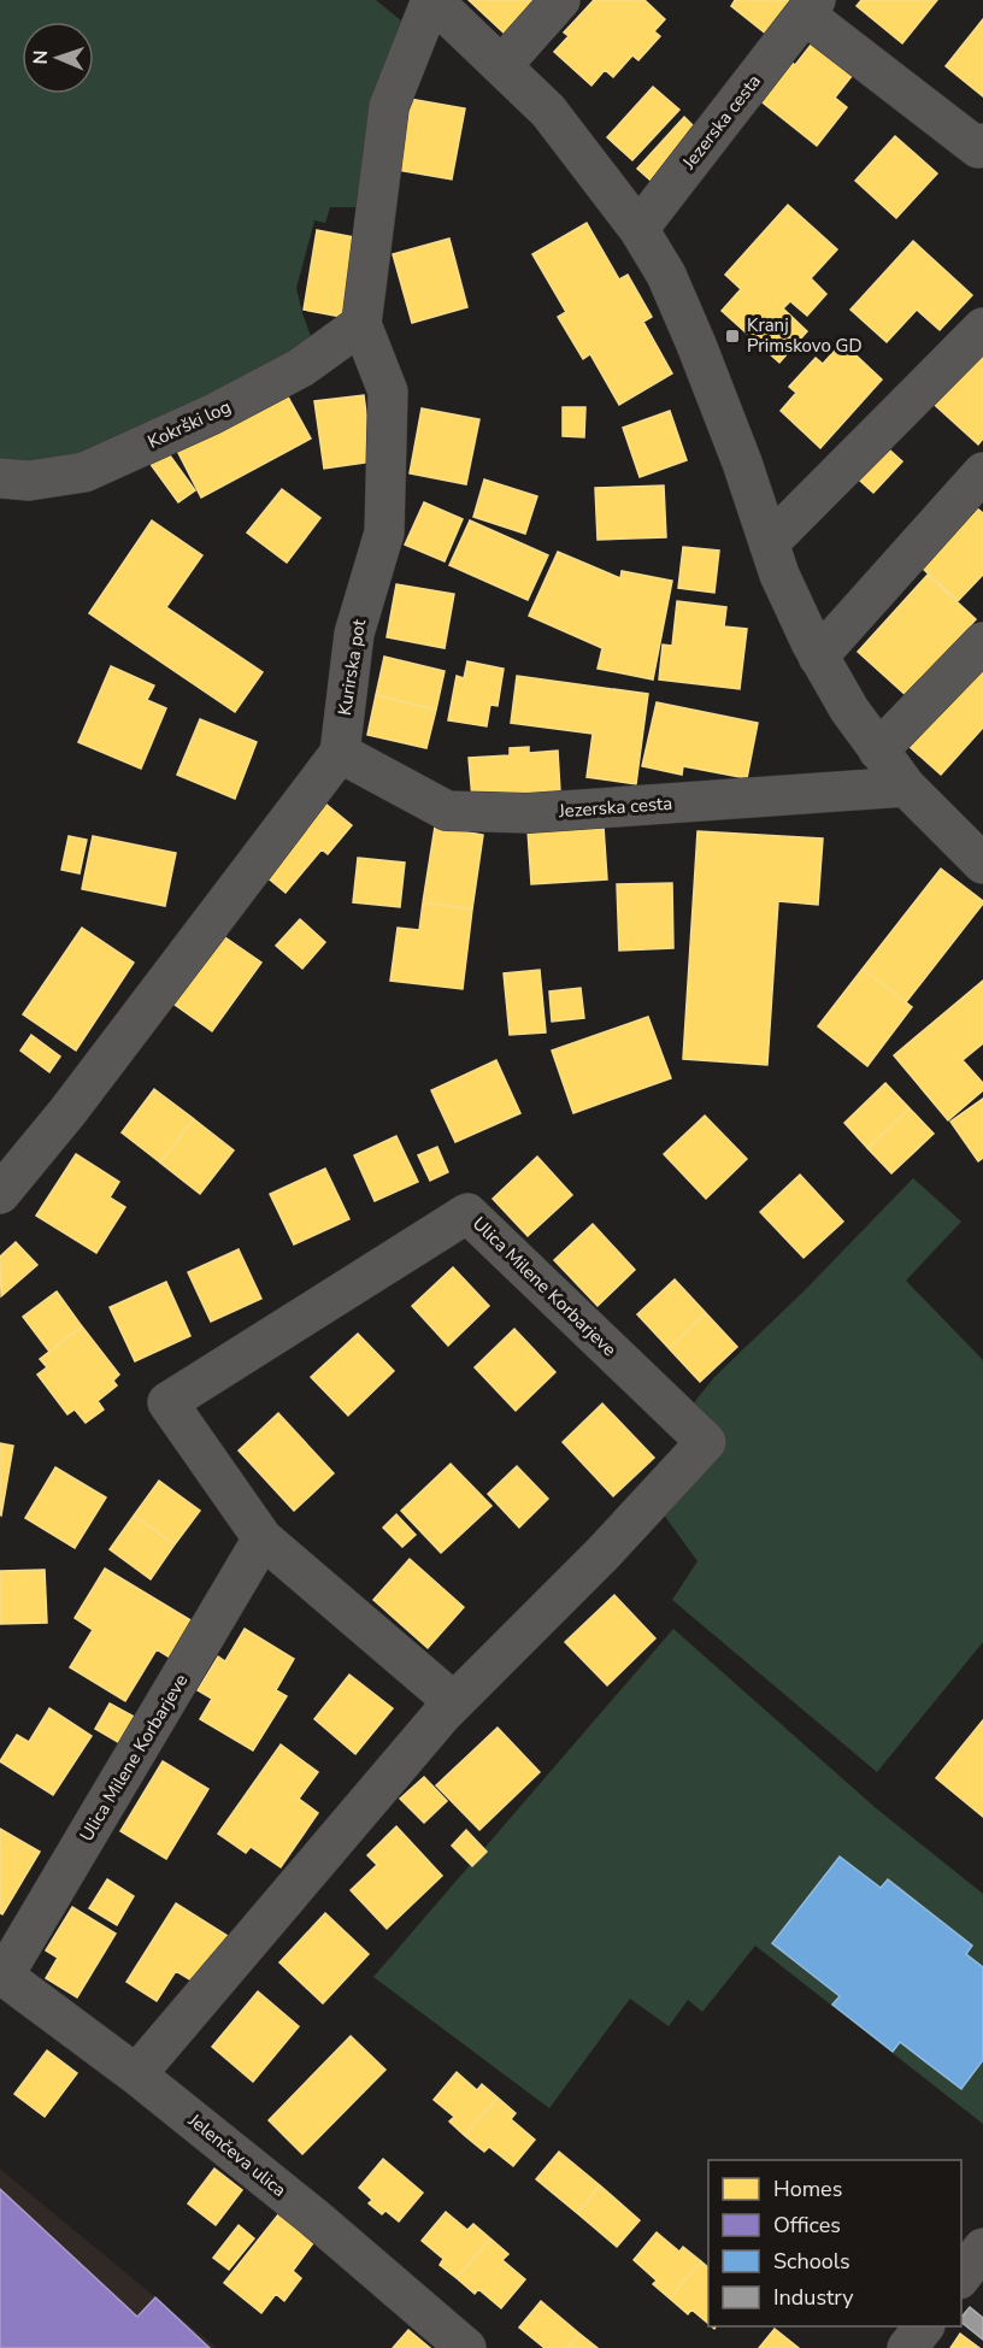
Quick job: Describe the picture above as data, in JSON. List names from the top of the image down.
{
  "streets": {
    "street": [
      "Jezerska cesta",
      "Kokrški log",
      "Kurirska pot",
      "Ulica Milene Korbarjeve",
      "Jelenčeva ulica"
    ]
  },
  "crossings": [
    ["Jezerska cesta", "Kurirska pot"],
    ["Kokrški log", "Kurirska pot"],
    ["Ulica Milene Korbarjeve", "Jelenčeva ulica"]
  ],
  "places": {
    "transit": ["Kranj Primskovo GD"]
  },
  "legend": [
    "Homes",
    "Offices",
    "Schools",
    "Industry"
  ],
  "north": "left"
}
